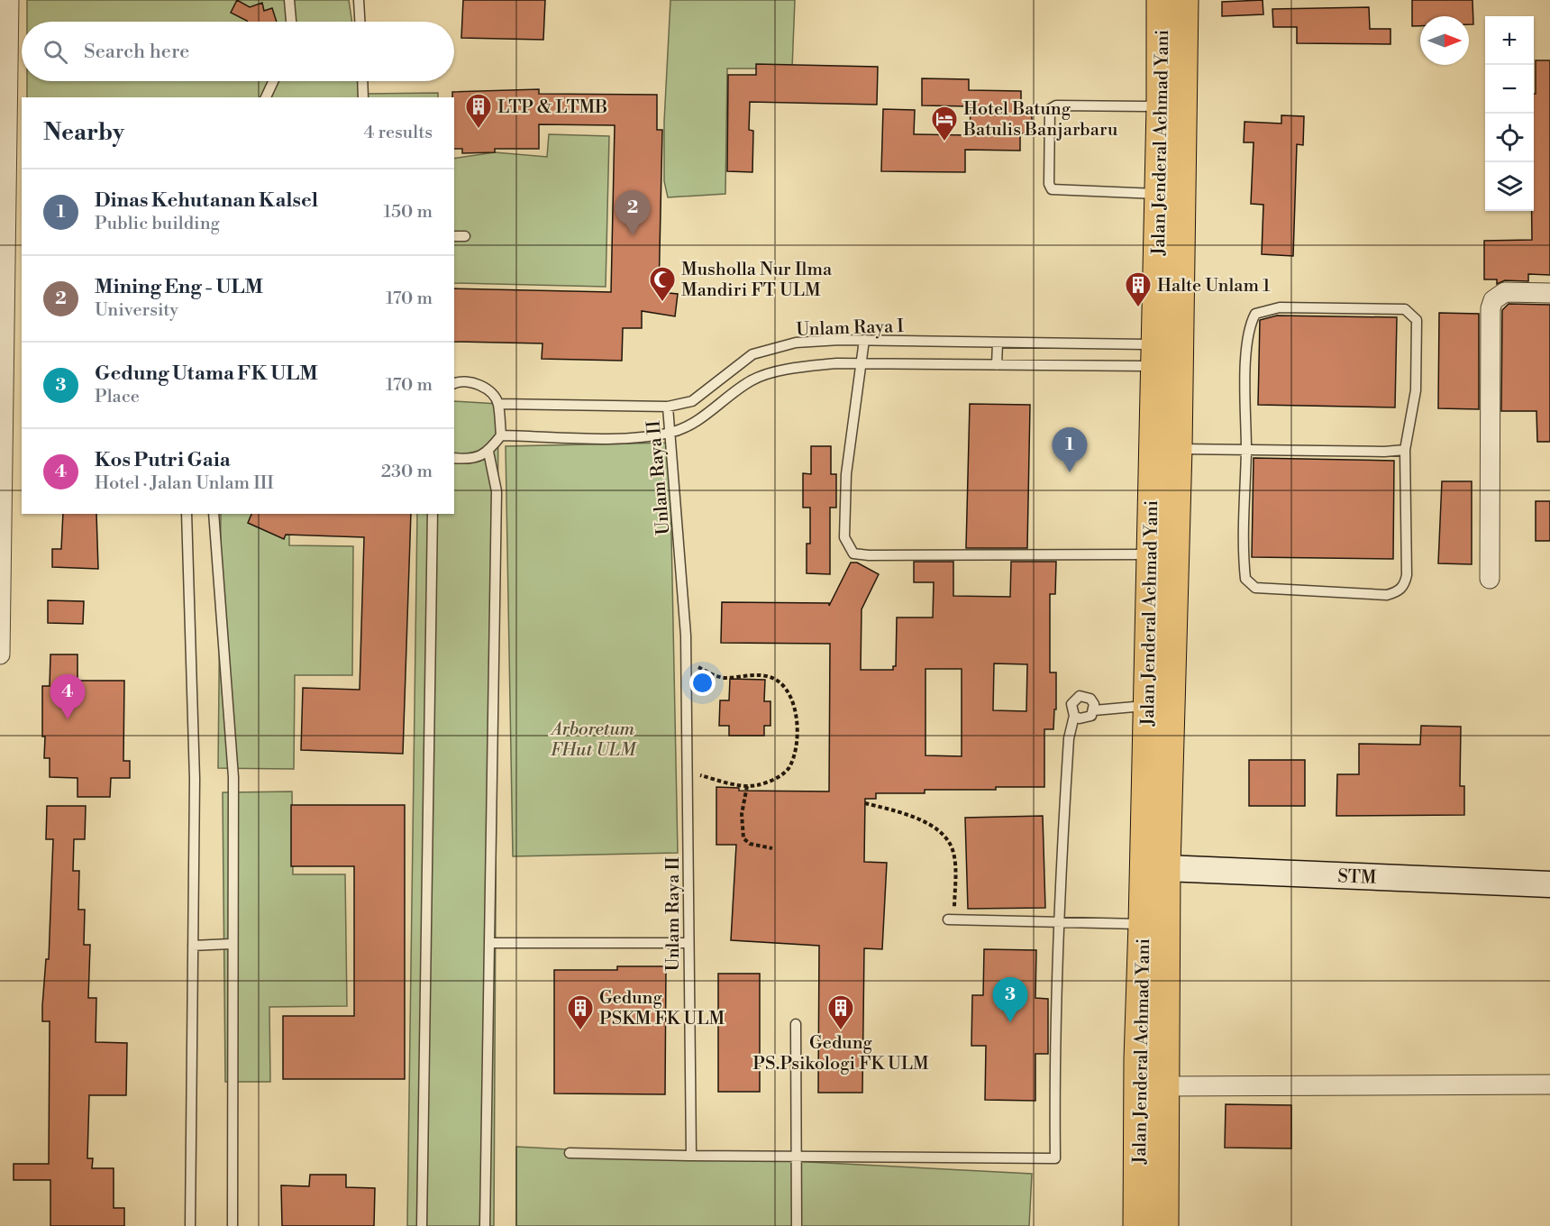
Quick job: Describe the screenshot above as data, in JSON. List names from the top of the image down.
{
  "streets": {
    "highway": ["Jalan Jenderal Achmad Yani"],
    "street": ["STM"],
    "lane": ["Unlam Raya I", "Unlam Raya II"]
  },
  "crossings": [
    ["Jalan Jenderal Achmad Yani", "Unlam Raya I"],
    ["Jalan Jenderal Achmad Yani", "STM"],
    ["Unlam Raya I", "Unlam Raya II"]
  ],
  "parks": ["Arboretum FHut ULM"],
  "places": {
    "building": [
      "LTP & LTMB",
      "Halte Unlam 1",
      "Gedung PSKM FK ULM",
      "Gedung PS.Psikologi FK ULM"
    ],
    "hotel": ["Hotel Batung Batulis Banjarbaru"],
    "mosque": ["Musholla Nur Ilma Mandiri FT ULM"]
  },
  "north": "right",
  "page": {
    "map_buttons": ["+", "−"],
    "search": "Search here",
    "heading": ["Nearby", "4 results"],
    "list": [
      {
        "mark": "1",
        "name": "Dinas Kehutanan Kalsel",
        "note": "Public building",
        "value": "150 m"
      },
      {
        "mark": "2",
        "name": "Mining Eng - ULM",
        "note": "University",
        "value": "170 m"
      },
      {
        "mark": "3",
        "name": "Gedung Utama FK ULM",
        "note": "Place",
        "value": "170 m"
      },
      {
        "mark": "4",
        "name": "Kos Putri Gaia",
        "note": "Hotel · Jalan Unlam III",
        "value": "230 m"
      }
    ],
    "pins": [
      "2",
      "1",
      "4",
      "3"
    ]
  }
}
